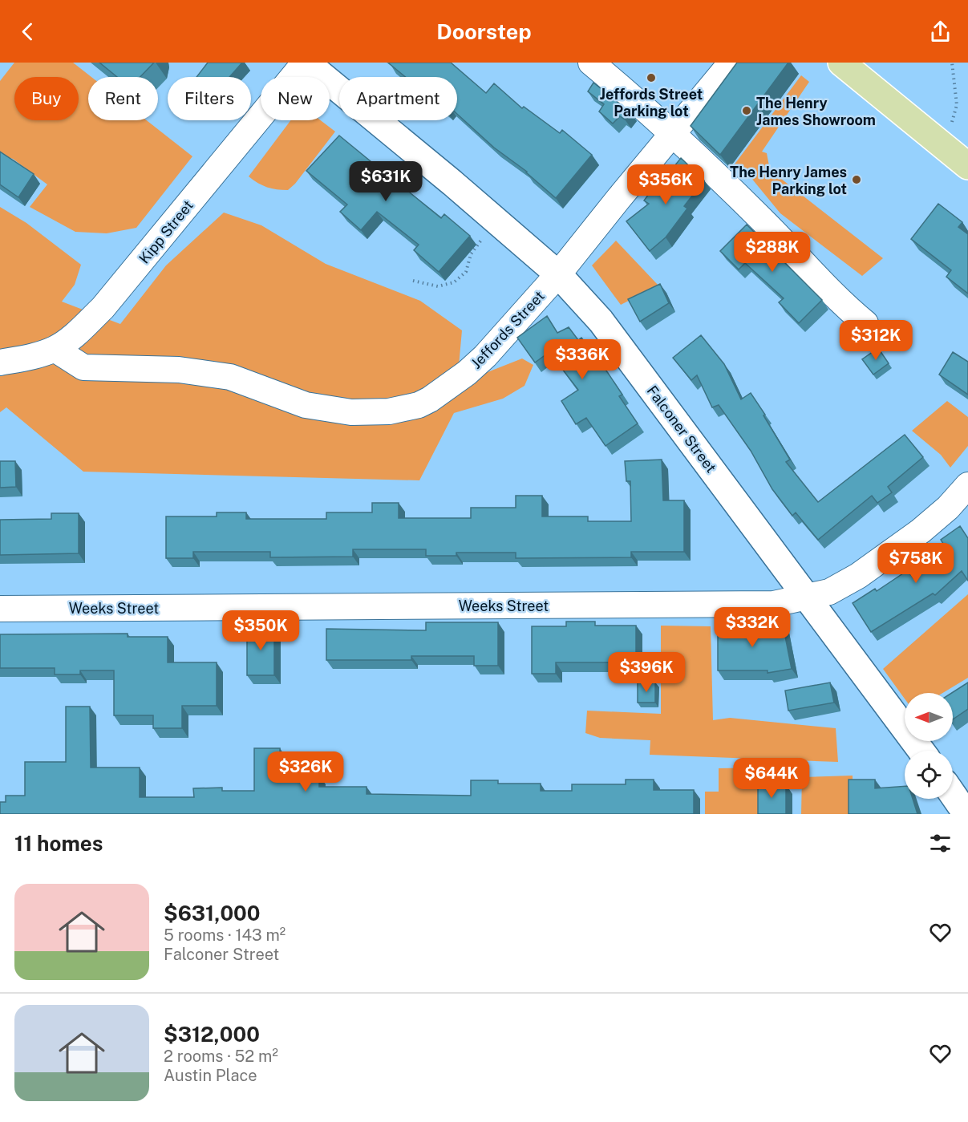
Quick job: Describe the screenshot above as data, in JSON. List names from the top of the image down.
{
  "streets": {
    "street": [
      "Kipp Street",
      "Jeffords Street",
      "Falconer Street",
      "Weeks Street"
    ]
  },
  "crossings": [
    ["Kipp Street", "Jeffords Street"],
    ["Kipp Street", "Falconer Street"],
    ["Jeffords Street", "Falconer Street"],
    ["Falconer Street", "Weeks Street"]
  ],
  "places": ["Jeffords Street Parking lot", "The Henry James Showroom", "The Henry James Parking lot"],
  "north": "left",
  "page": {
    "header": "Doorstep",
    "chip": [
      "Buy",
      "Rent",
      "Filters",
      "New",
      "Apartment"
    ],
    "price": [
      "$631K",
      "$356K",
      "$288K",
      "$312K",
      "$336K",
      "$758K",
      "$332K",
      "$350K",
      "$396K",
      "$326K",
      "$644K"
    ],
    "heading": "11 homes",
    "list": [
      {
        "name": "$631,000",
        "note": "5 rooms · 143 m² · Falconer Street"
      },
      {
        "name": "$312,000",
        "note": "2 rooms · 52 m² · Austin Place"
      }
    ]
  }
}
